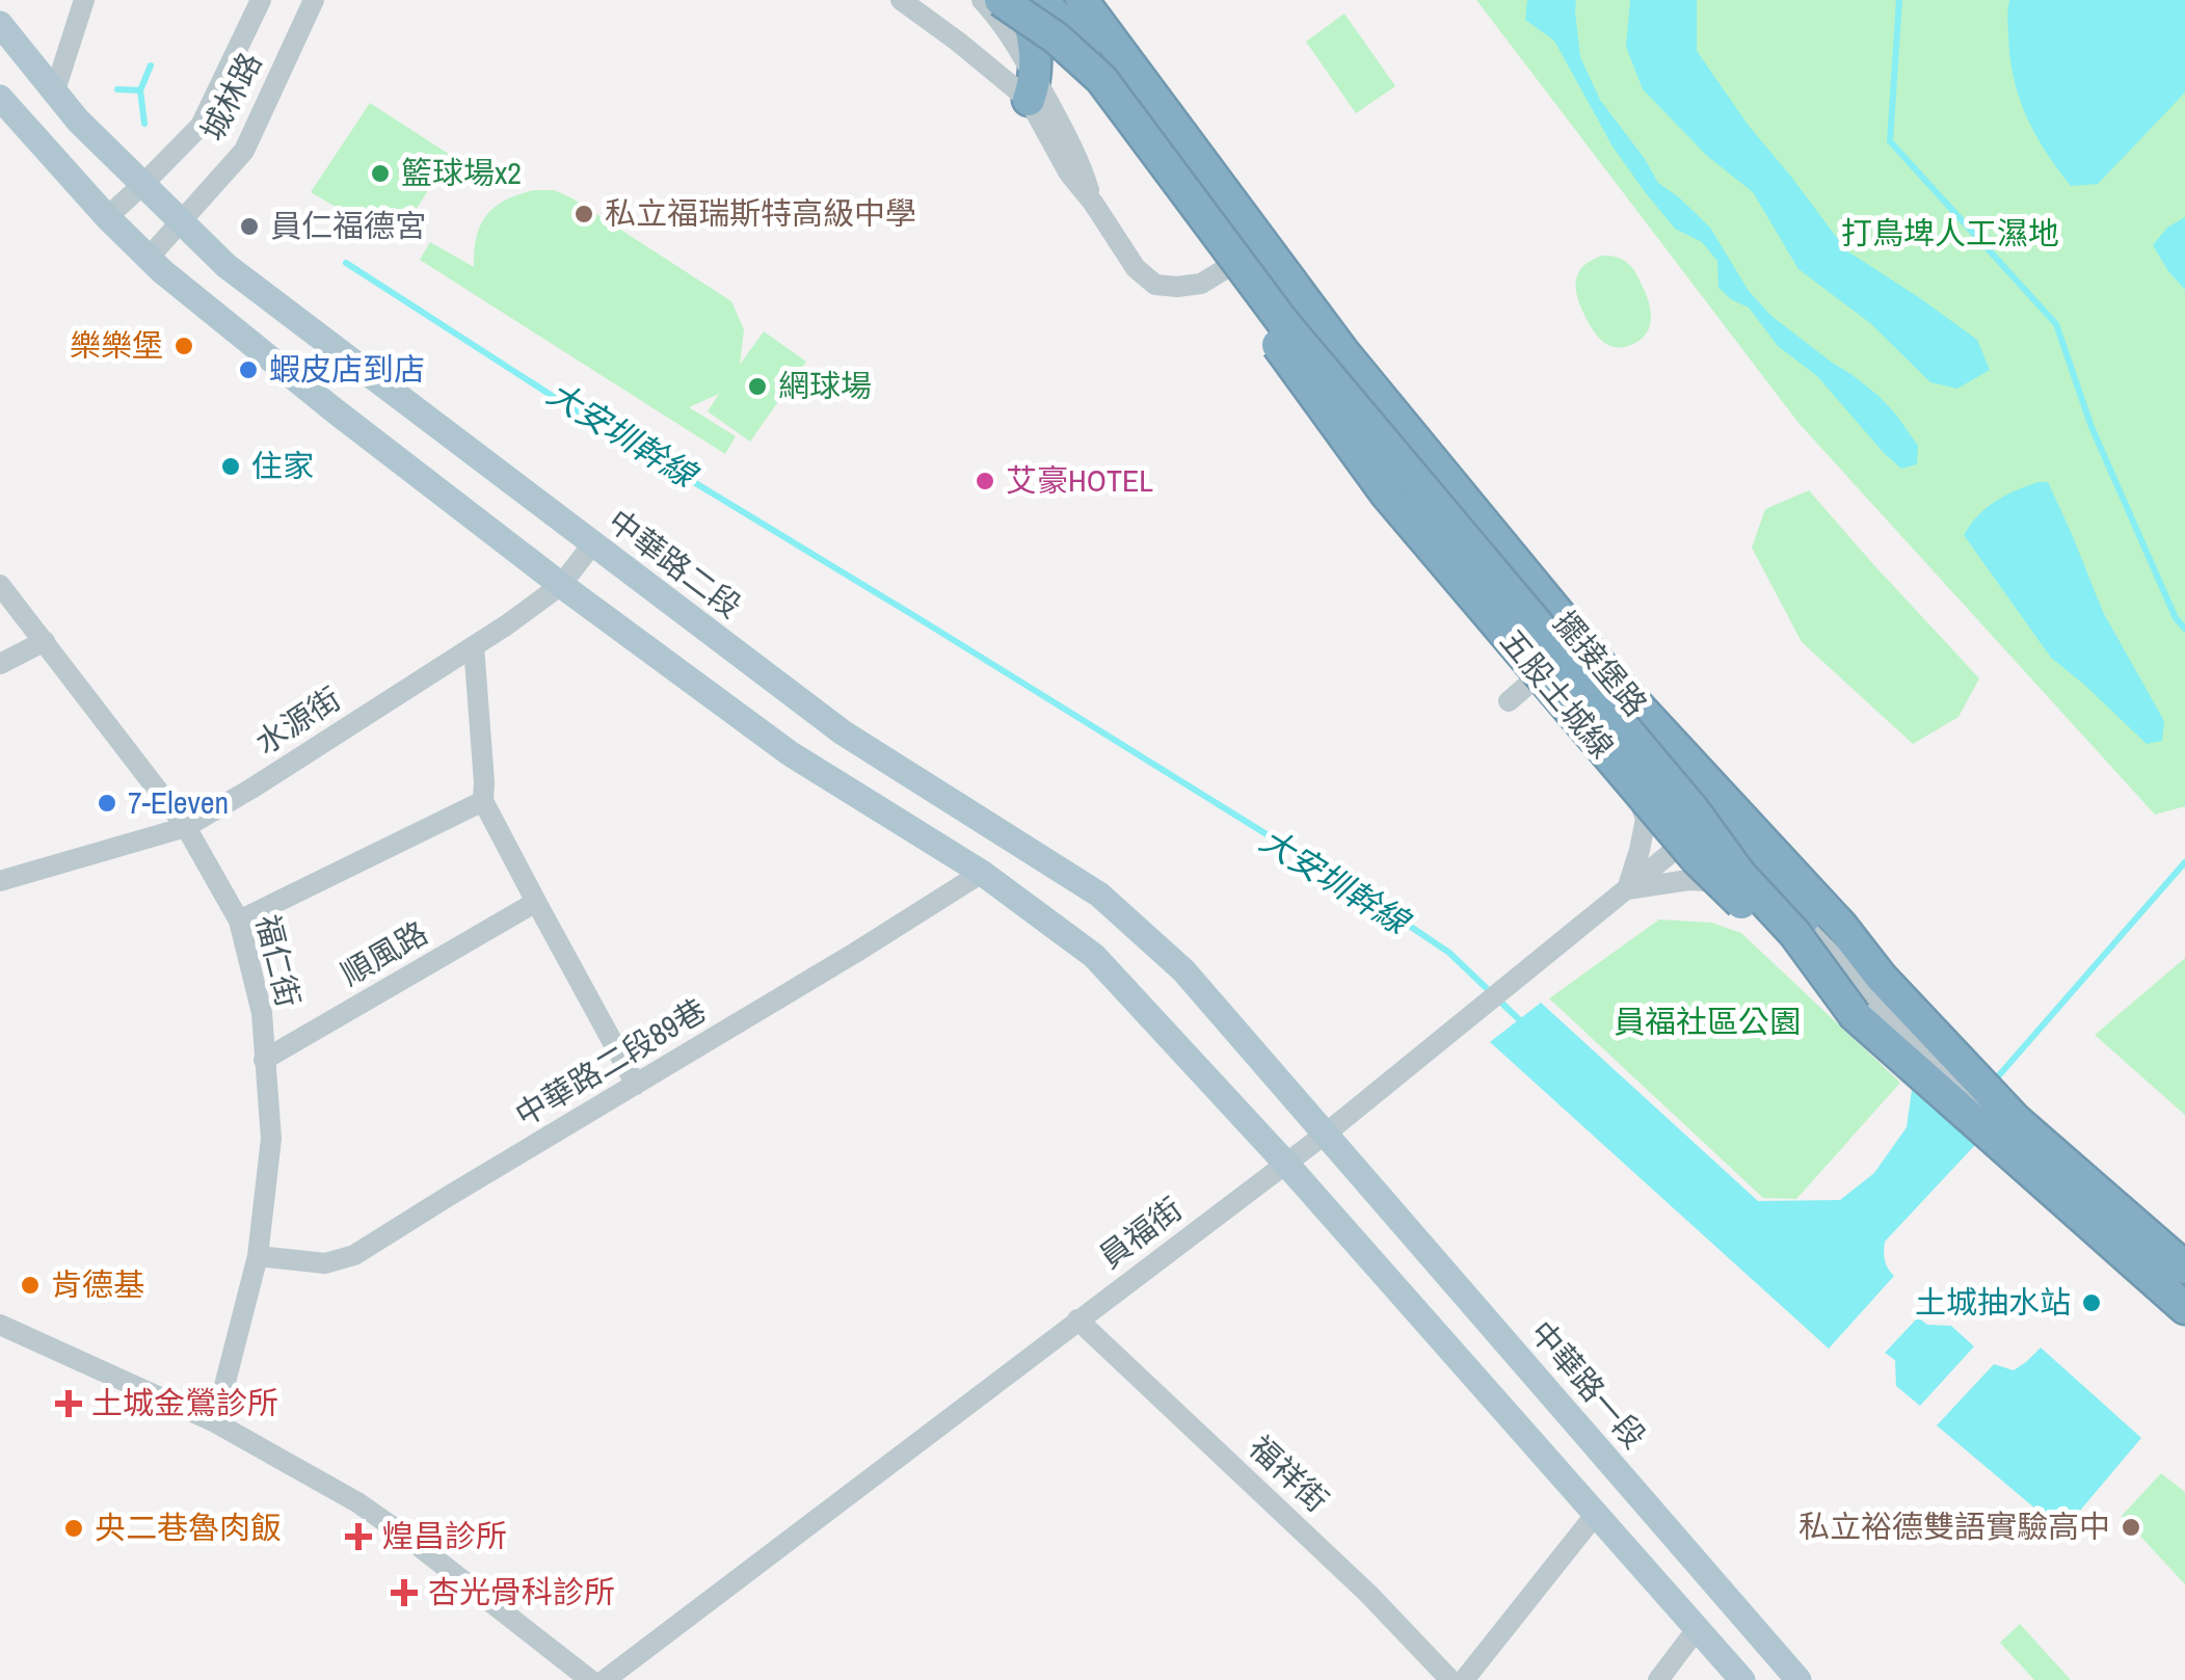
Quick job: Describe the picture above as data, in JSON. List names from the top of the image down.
{
  "streets": {
    "highway": ["五股土城線"],
    "main road": ["中華路二段", "中華路一段"],
    "street": [
      "城林路",
      "擺接堡路",
      "水源街",
      "順風路",
      "福仁街",
      "中華路二段89巷",
      "員福街",
      "福祥街"
    ]
  },
  "crossings": [
    ["城林路", "中華路二段"],
    ["中華路二段", "水源街"],
    ["中華路二段", "員福街"],
    ["中華路二段", "中華路一段"],
    ["擺接堡路", "員福街"],
    ["水源街", "福仁街"],
    ["順風路", "福仁街"],
    ["福仁街", "中華路二段89巷"],
    ["員福街", "中華路一段"],
    ["員福街", "福祥街"]
  ],
  "water": ["大安圳幹線"],
  "parks": ["打鳥埤人工濕地", "員福社區公園"],
  "places": {
    "other": [
      "籃球場x2",
      "私立福瑞斯特高級中學",
      "員仁福德宮",
      "樂樂堡",
      "蝦皮店到店",
      "網球場",
      "住家",
      "艾豪HOTEL",
      "7-Eleven",
      "肯德基",
      "土城抽水站",
      "私立裕德雙語實驗高中",
      "央二巷魯肉飯"
    ],
    "health": ["土城金鶯診所", "煌昌診所", "杏光骨科診所"]
  }
}
